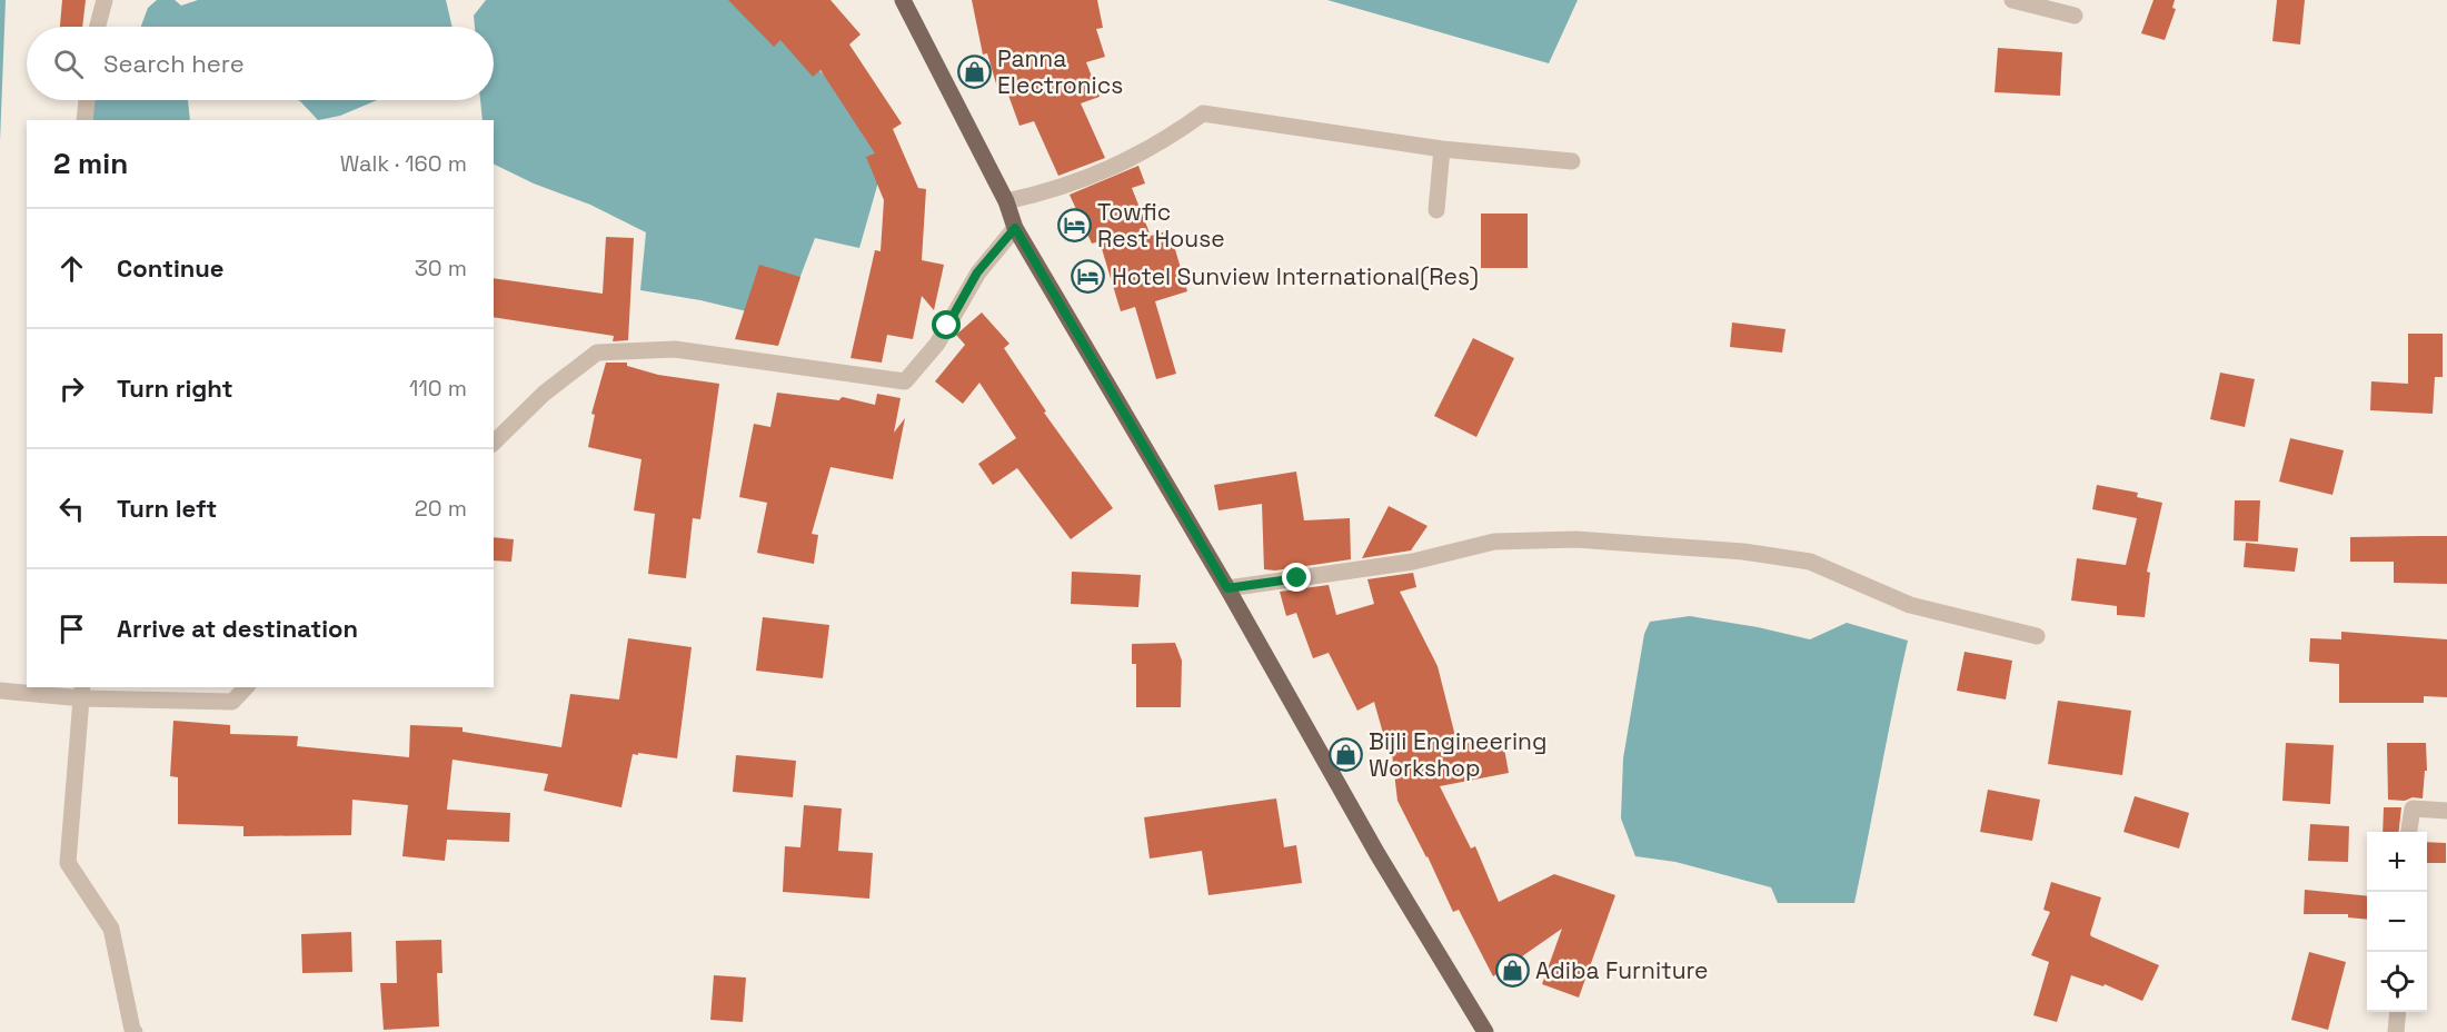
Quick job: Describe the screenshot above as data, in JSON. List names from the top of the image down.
{
  "places": {
    "shop": ["Panna Electronics", "Bijli Engineering Workshop", "Adiba Furniture"],
    "hotel": ["Towfic Rest House", "Hotel Sunview International(Res)"]
  },
  "page": {
    "search": "Search here",
    "heading": ["2 min", "Walk · 160 m"],
    "list": [
      ["Continue", "30 m"],
      ["Turn right", "110 m"],
      ["Turn left", "20 m"],
      "Arrive at destination"
    ],
    "map_buttons": ["+", "−"]
  }
}
